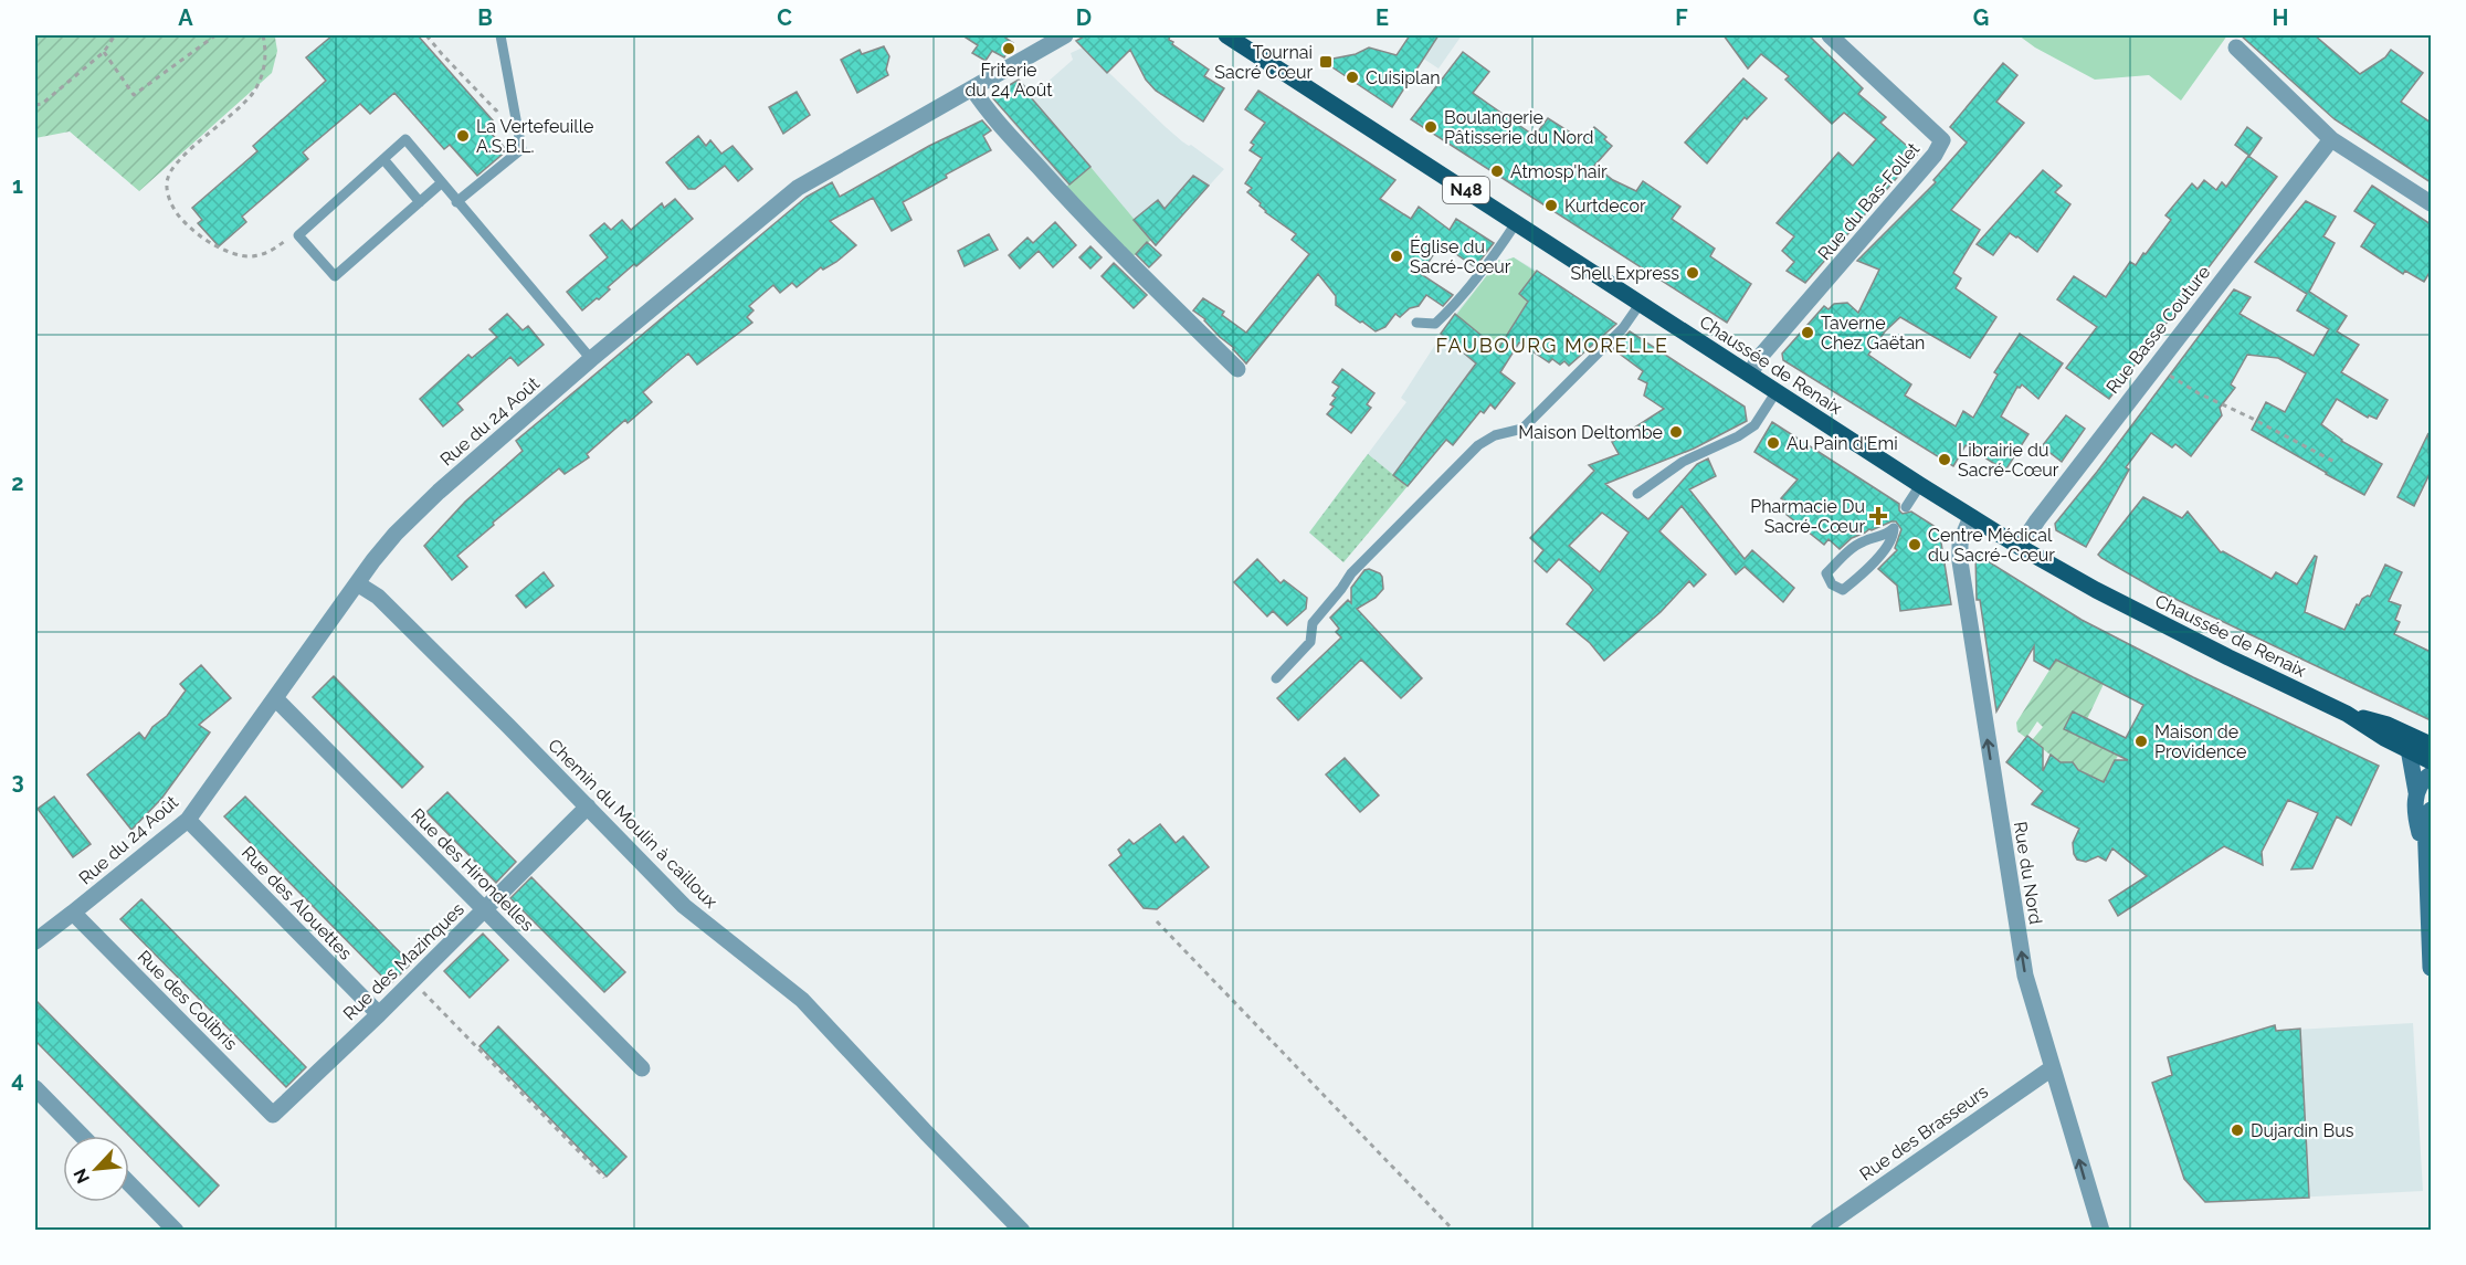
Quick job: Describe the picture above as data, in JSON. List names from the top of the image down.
{
  "streets": {
    "main road": ["N48", "Chaussée de Renaix"],
    "street": [
      "Rue du Bas-Follet",
      "Rue Basse Couture",
      "Rue du 24 Août",
      "Chemin du Moulin à cailloux",
      "Rue des Hirondelles",
      "Rue du Nord",
      "Rue des Alouettes",
      "Rue des Mazinques",
      "Rue des Colibris",
      "Rue des Brasseurs"
    ]
  },
  "crossings": [
    ["Rue du Bas-Follet", "Chaussée de Renaix"],
    ["Rue Basse Couture", "Chaussée de Renaix"],
    ["Chaussée de Renaix", "Rue du Nord"],
    ["Rue du 24 Août", "Chemin du Moulin à cailloux"],
    ["Rue du 24 Août", "Rue des Hirondelles"],
    ["Rue du 24 Août", "Rue des Alouettes"],
    ["Rue du 24 Août", "Rue des Colibris"],
    ["Chemin du Moulin à cailloux", "Rue des Mazinques"],
    ["Rue des Hirondelles", "Rue des Mazinques"],
    ["Rue du Nord", "Rue des Brasseurs"],
    ["Rue des Alouettes", "Rue des Mazinques"],
    ["Rue des Mazinques", "Rue des Colibris"]
  ],
  "one_way": ["Rue du Nord"],
  "districts": ["FAUBOURG MORELLE"],
  "places": {
    "other": [
      "Friterie du 24 Août",
      "Cuisiplan",
      "Boulangerie Pâtisserie du Nord",
      "La Vertefeuille A.S.B.L.",
      "Atmosp'hair",
      "Kurtdecor",
      "Église du Sacré-Cœur",
      "Shell Express",
      "Taverne Chez Gaëtan",
      "Maison Deltombe",
      "Au Pain d'Emi",
      "Librairie du Sacré-Cœur",
      "Centre Médical du Sacré-Cœur",
      "Maison de Providence",
      "Dujardin Bus"
    ],
    "transit": ["Tournai Sacré Cœur"],
    "health": ["Pharmacie Du Sacré-Cœur"]
  },
  "north": "bottom left",
  "grid": {
    "columns": [
      "A",
      "B",
      "C",
      "D",
      "E",
      "F",
      "G",
      "H"
    ],
    "rows": [
      "1",
      "2",
      "3",
      "4"
    ]
  }
}
